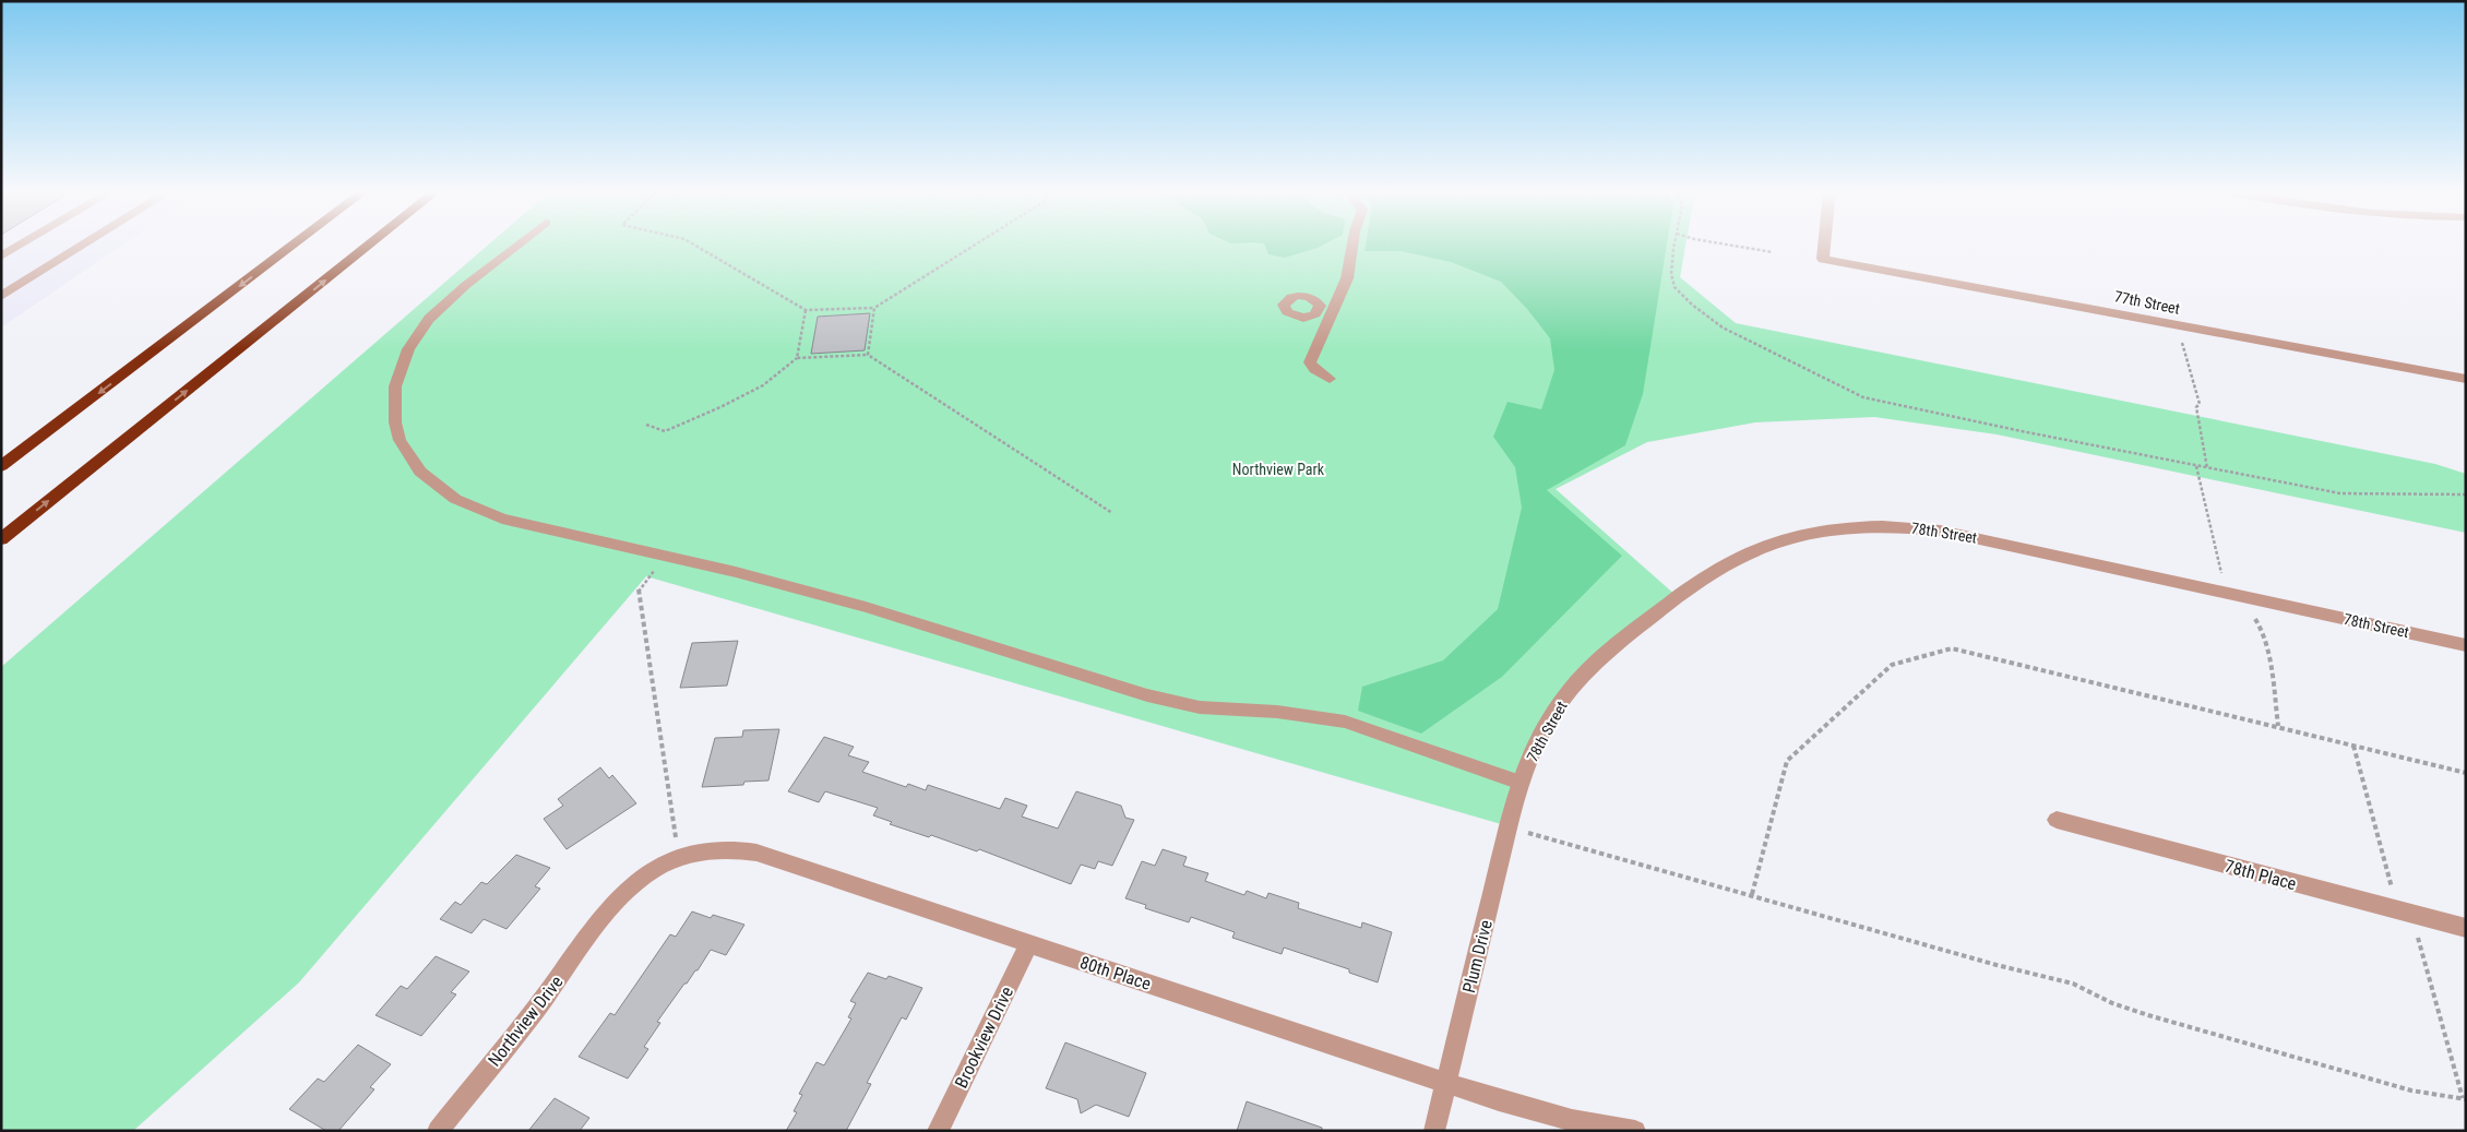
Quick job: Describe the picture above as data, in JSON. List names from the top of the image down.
{
  "streets": {
    "street": [
      "77th Street",
      "78th Street",
      "78th Place",
      "Plum Drive",
      "80th Place",
      "Northview Drive",
      "Brookview Drive"
    ]
  },
  "crossings": [
    ["78th Street", "Plum Drive"],
    ["Plum Drive", "80th Place"],
    ["80th Place", "Northview Drive"],
    ["80th Place", "Brookview Drive"]
  ],
  "parks": ["Northview Park"]
}
